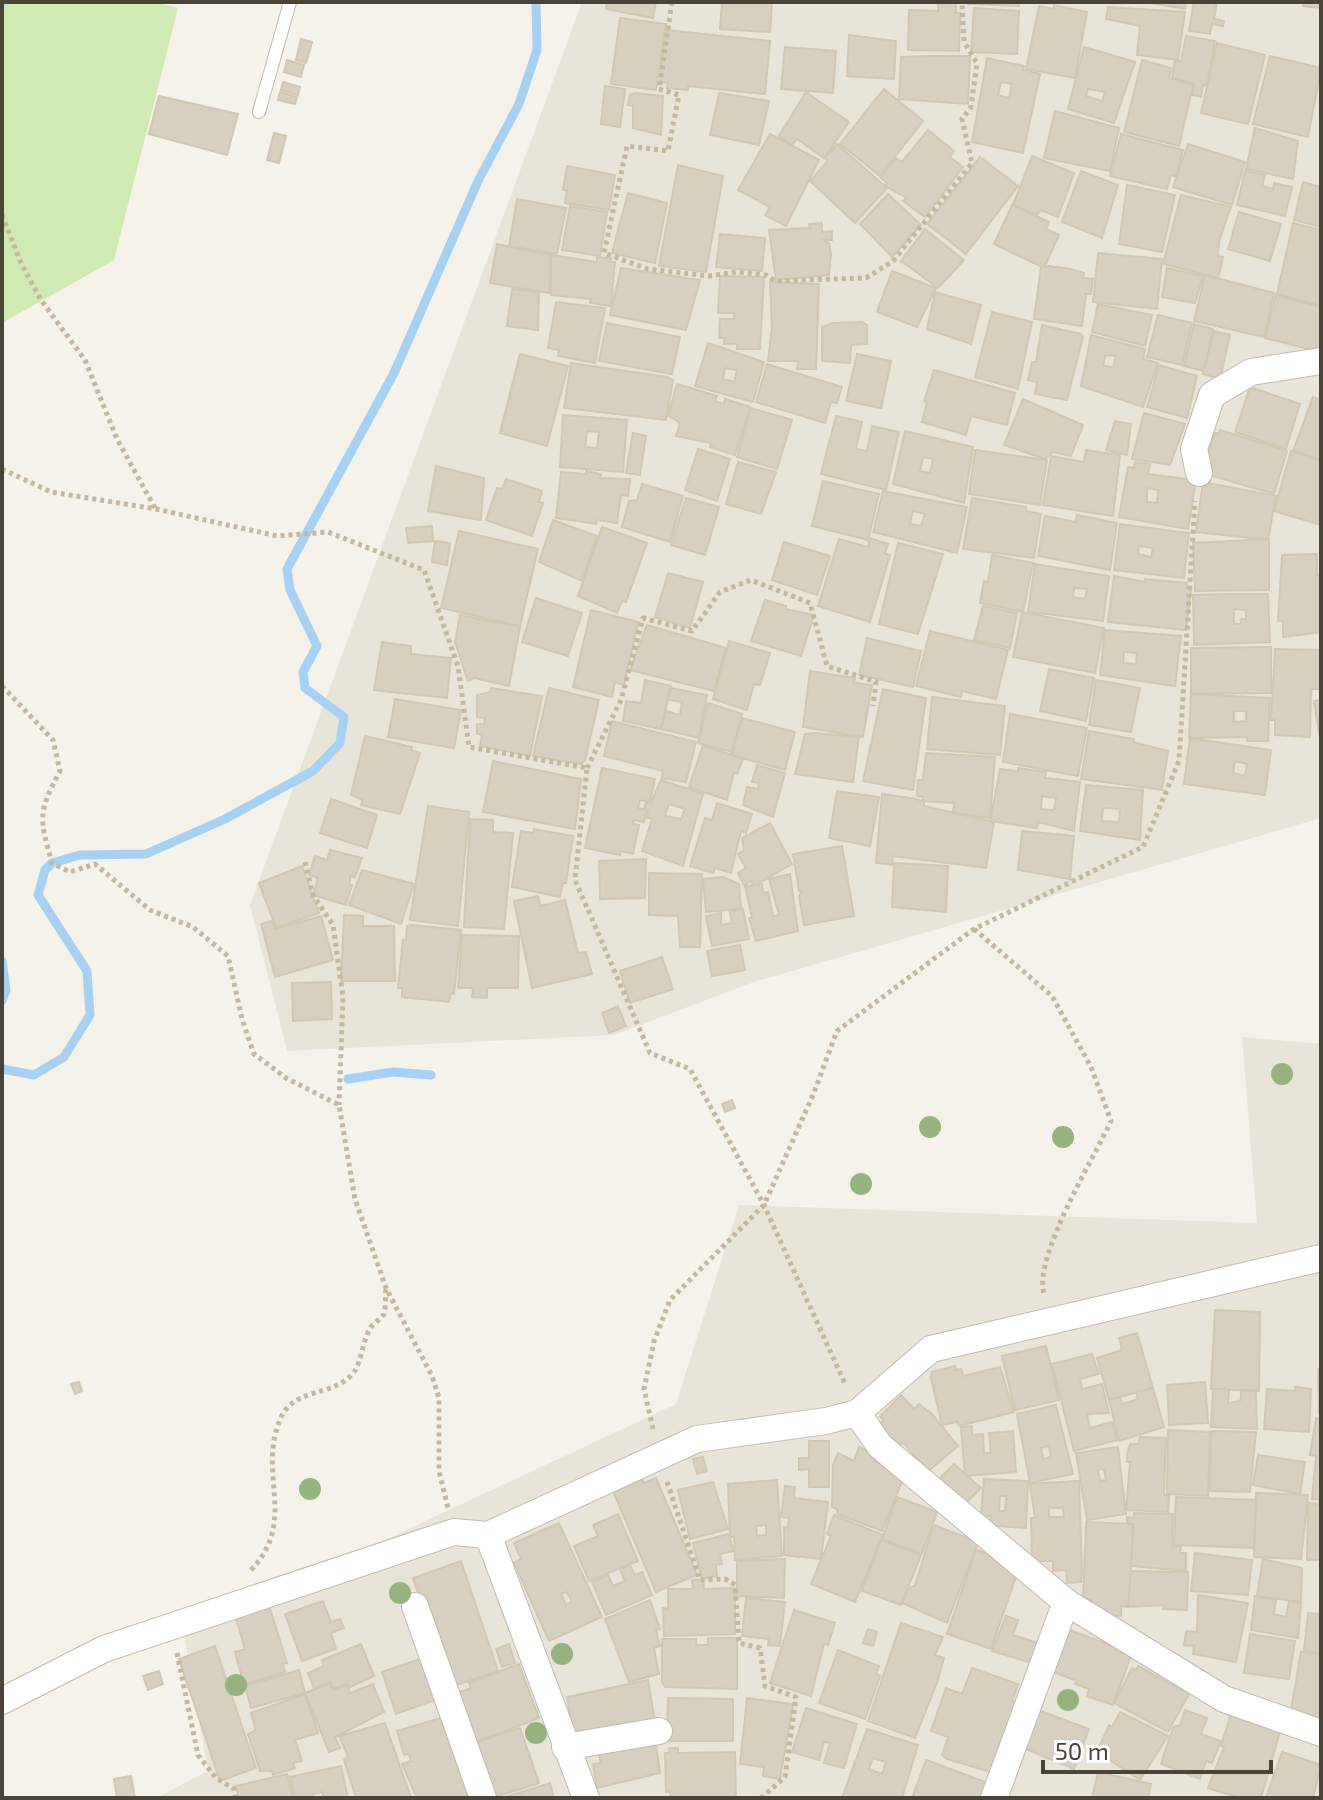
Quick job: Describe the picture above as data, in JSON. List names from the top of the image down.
{
  "scale_bar": "50 m"
}
